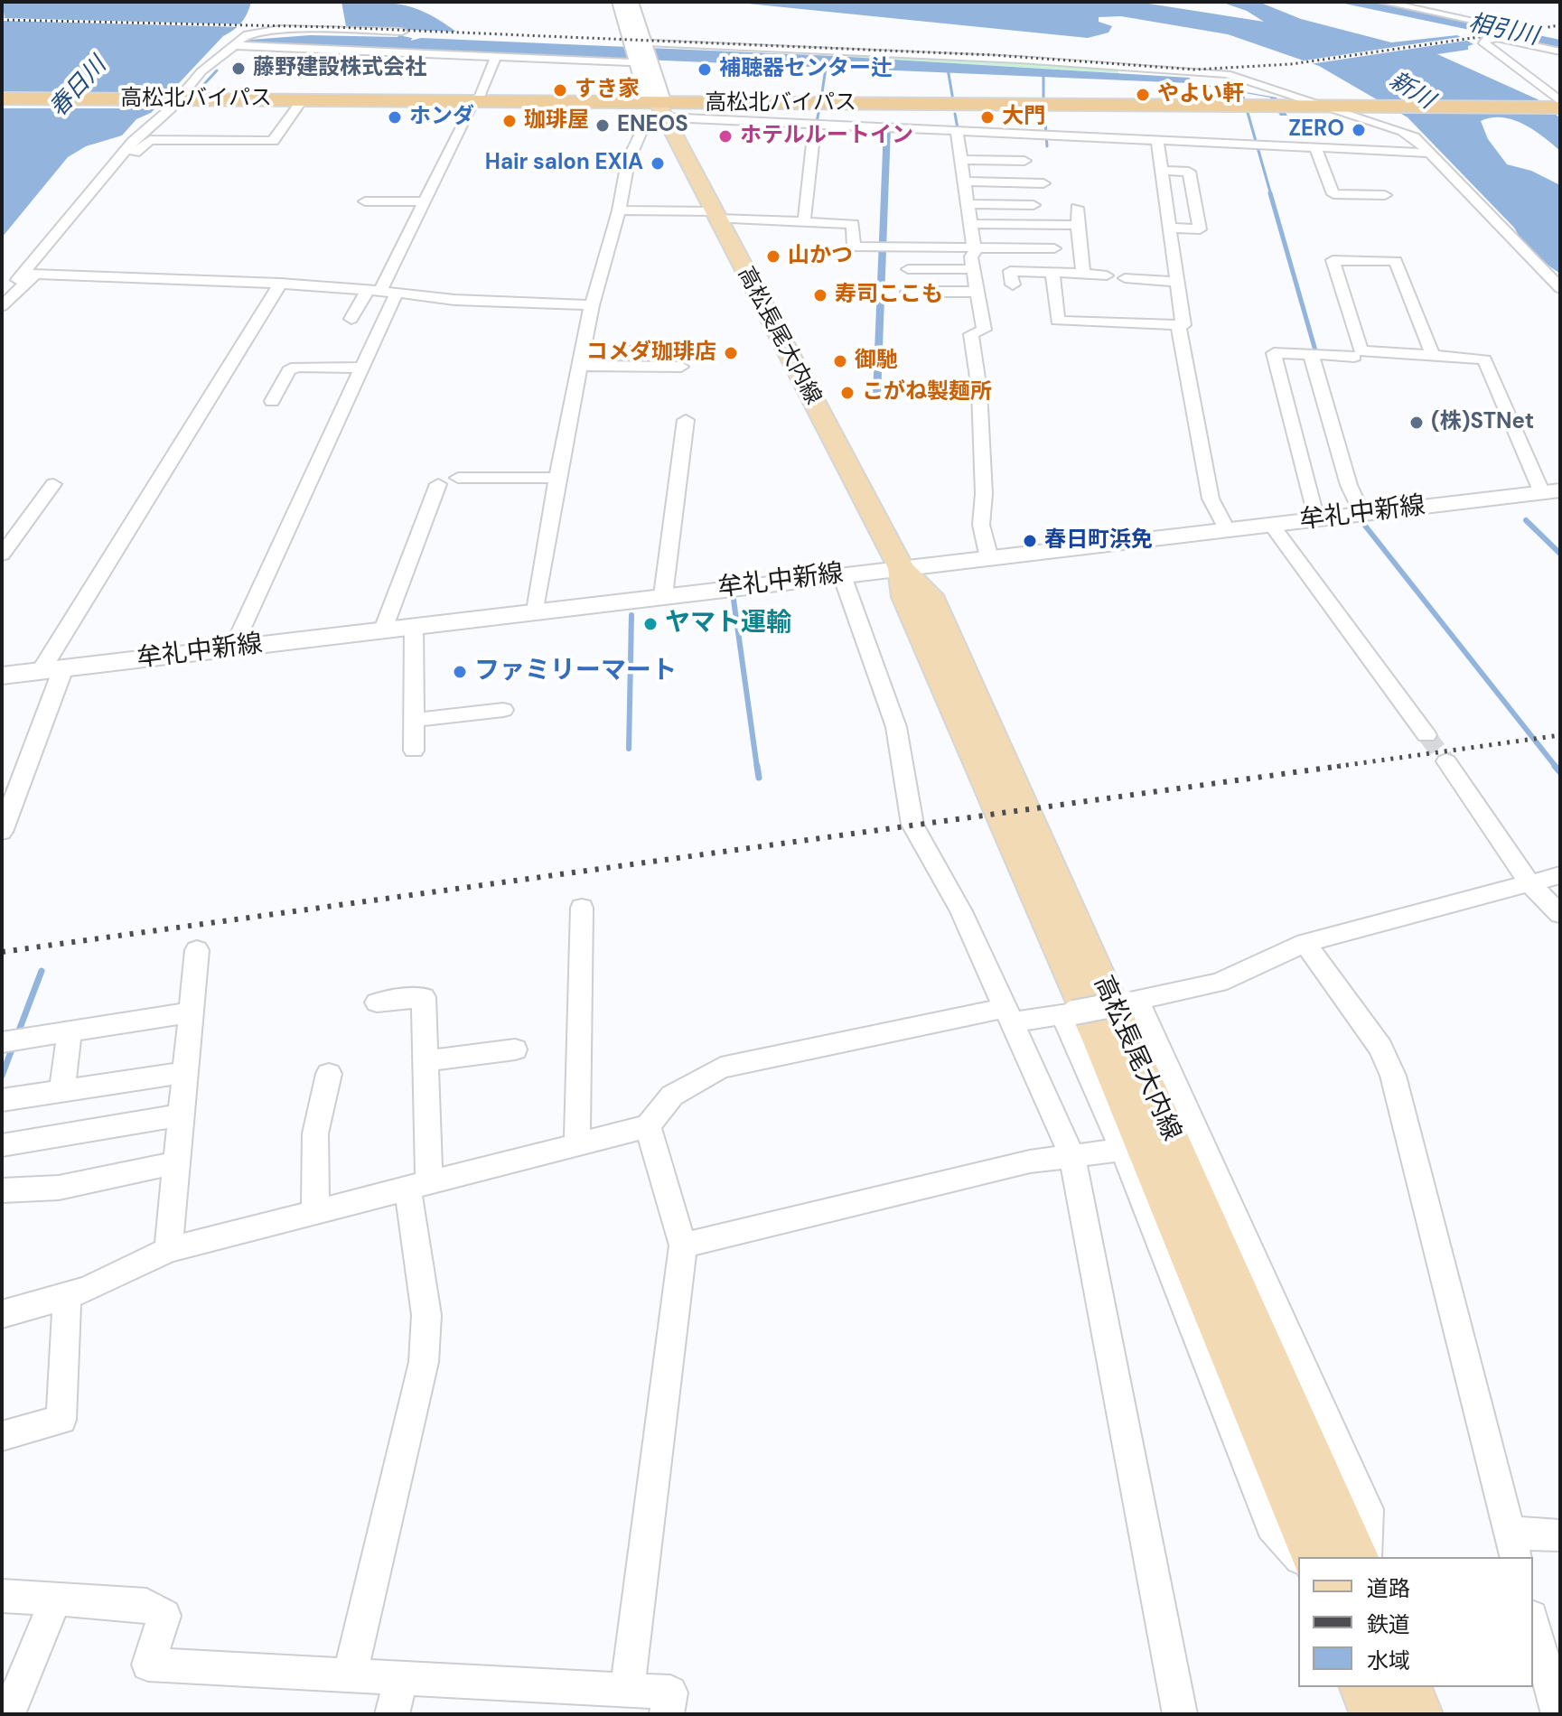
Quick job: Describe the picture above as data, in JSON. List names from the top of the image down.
{
  "streets": {
    "highway": ["高松北バイパス"],
    "main road": ["高松長尾大内線", "牟礼中新線"]
  },
  "crossings": [
    ["高松北バイパス", "高松長尾大内線"],
    ["高松長尾大内線", "牟礼中新線"]
  ],
  "water": ["相引川", "春日川", "新川"],
  "places": [
    "藤野建設株式会社",
    "補聴器センター辻",
    "すき家",
    "やよい軒",
    "ホンダ",
    "大門",
    "珈琲屋",
    "ENEOS",
    "ZERO",
    "ホテルルートイン",
    "Hair salon EXIA",
    "山かつ",
    "寿司ここも",
    "コメダ珈琲店",
    "御馳",
    "こがね製麺所",
    "(株)STNet",
    "春日町浜免",
    "ヤマト運輸",
    "ファミリーマート"
  ],
  "legend": ["道路", "鉄道", "水域"]
}
